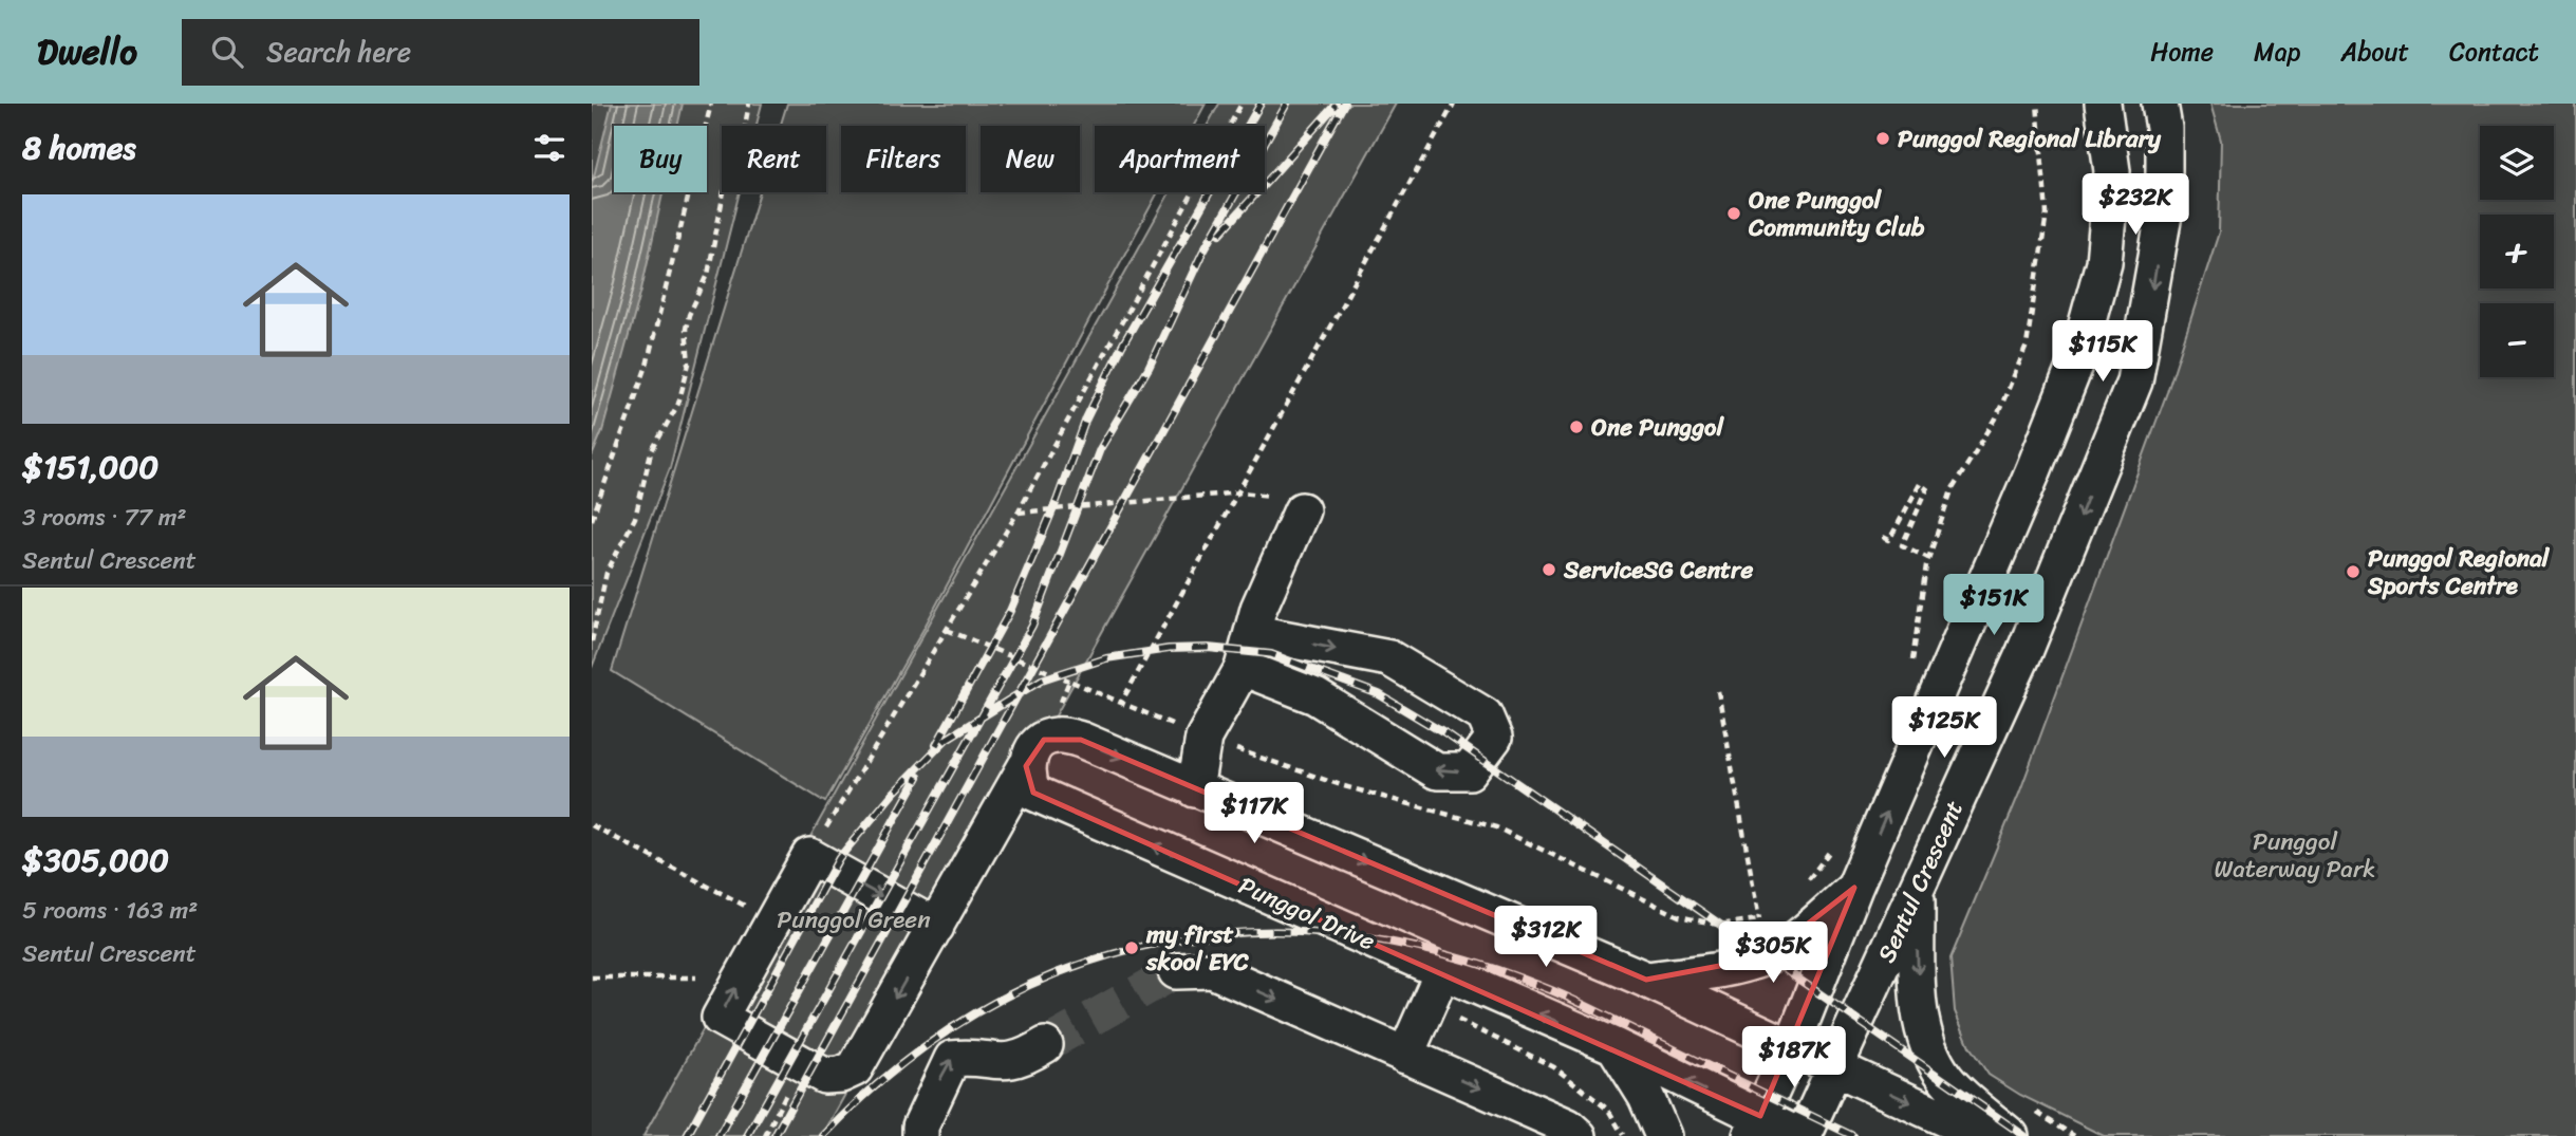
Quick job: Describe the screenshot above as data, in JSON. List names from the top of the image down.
{
  "streets": {
    "street": ["Sentul Crescent", "Punggol Drive"]
  },
  "crossings": [
    ["Sentul Crescent", "Punggol Drive"]
  ],
  "parks": ["Punggol Waterway Park", "Punggol Green"],
  "places": [
    "Punggol Regional Library",
    "One Punggol Community Club",
    "One Punggol",
    "ServiceSG Centre",
    "Punggol Regional Sports Centre",
    "my first skool EYC"
  ],
  "page": {
    "header": "Dwello",
    "search": "Search here",
    "nav": [
      "Home",
      "Map",
      "About",
      "Contact"
    ],
    "heading": "8 homes",
    "map_buttons": ["+", "−"],
    "chip": [
      "Buy",
      "Rent",
      "Filters",
      "New",
      "Apartment"
    ],
    "price": [
      "$232K",
      "$115K",
      "$151K",
      "$125K",
      "$117K",
      "$312K",
      "$305K",
      "$187K"
    ],
    "list": [
      {
        "name": "$151,000",
        "note": "3 rooms · 77 m² · Sentul Crescent"
      },
      {
        "name": "$305,000",
        "note": "5 rooms · 163 m² · Sentul Crescent"
      }
    ]
  }
}
